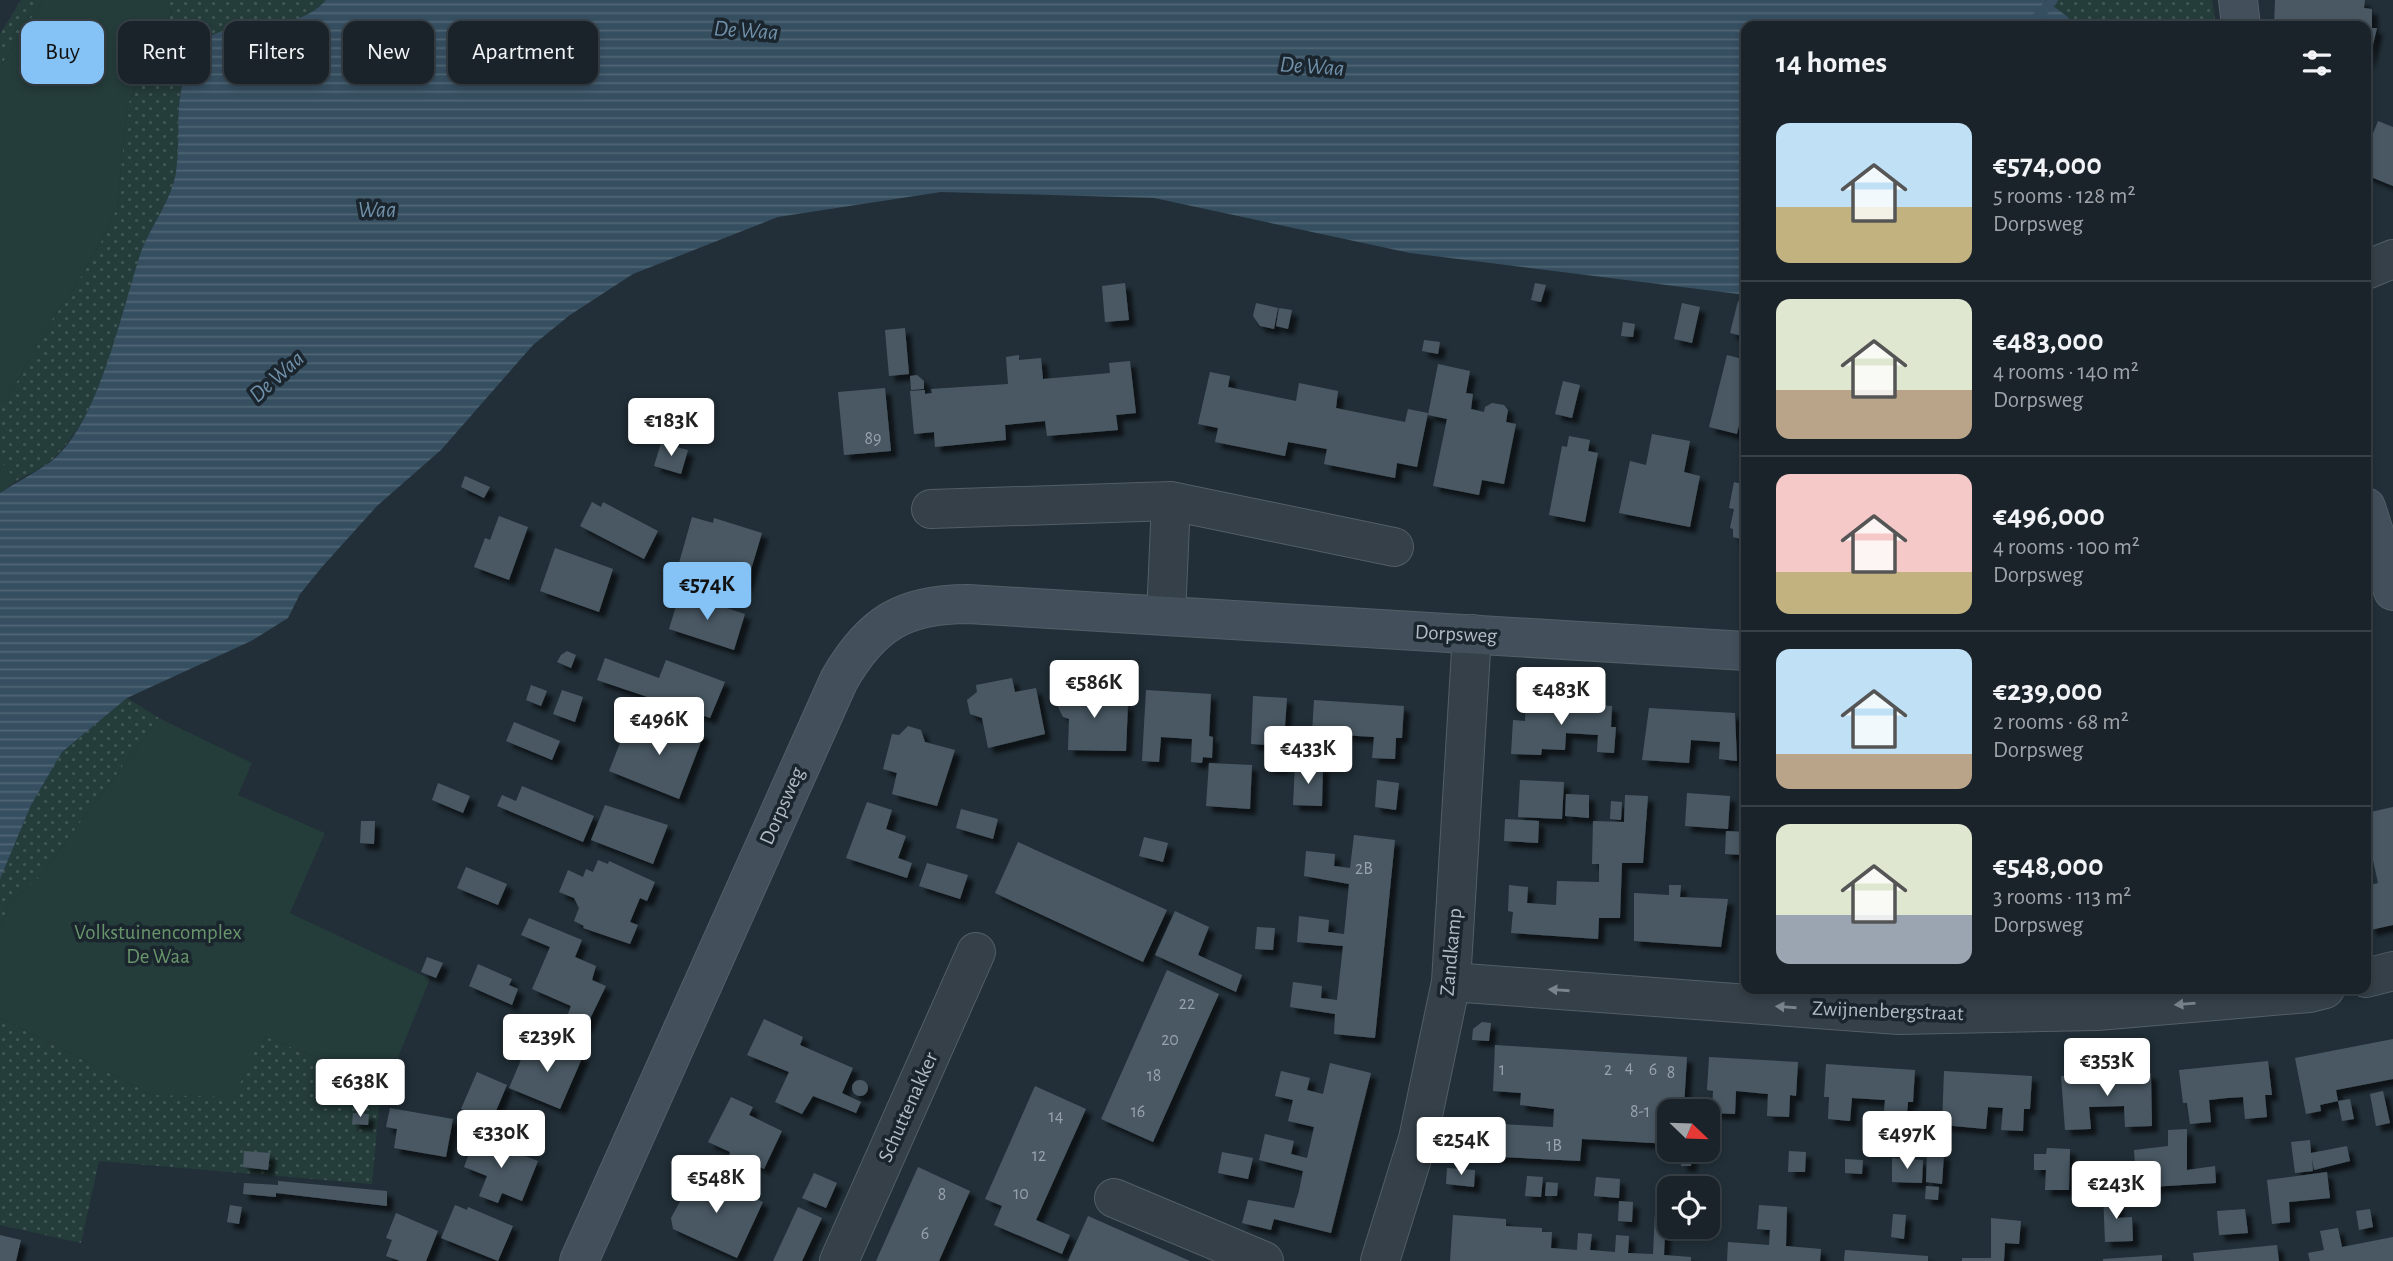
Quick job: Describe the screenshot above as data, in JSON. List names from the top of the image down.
{
  "streets": {
    "street": [
      "Dorpsweg",
      "Zandkamp",
      "Zwijnenbergstraat",
      "Schuttenakker"
    ]
  },
  "crossings": [
    ["Dorpsweg", "Zandkamp"],
    ["Zandkamp", "Zwijnenbergstraat"]
  ],
  "one_way": ["Zwijnenbergstraat"],
  "water": ["De Waa", "Waa"],
  "parks": ["Volkstuinencomplex De Waa"],
  "house_numbers": [
    "89",
    "2B",
    "22",
    "20",
    "4",
    "1",
    "2",
    "6",
    "8",
    "18",
    "16",
    "8-1",
    "14",
    "1B",
    "12",
    "10",
    "8",
    "6"
  ],
  "north": "bottom right",
  "page": {
    "chip": [
      "Buy",
      "Rent",
      "Filters",
      "New",
      "Apartment"
    ],
    "heading": "14 homes",
    "list": [
      {
        "name": "€574,000",
        "note": "5 rooms · 128 m² · Dorpsweg"
      },
      {
        "name": "€483,000",
        "note": "4 rooms · 140 m² · Dorpsweg"
      },
      {
        "name": "€496,000",
        "note": "4 rooms · 100 m² · Dorpsweg"
      },
      {
        "name": "€239,000",
        "note": "2 rooms · 68 m² · Dorpsweg"
      },
      {
        "name": "€548,000",
        "note": "3 rooms · 113 m² · Dorpsweg"
      }
    ],
    "price": [
      "€183K",
      "€574K",
      "€586K",
      "€483K",
      "€496K",
      "€433K",
      "€239K",
      "€353K",
      "€638K",
      "€330K",
      "€497K",
      "€254K",
      "€548K",
      "€243K"
    ]
  }
}
